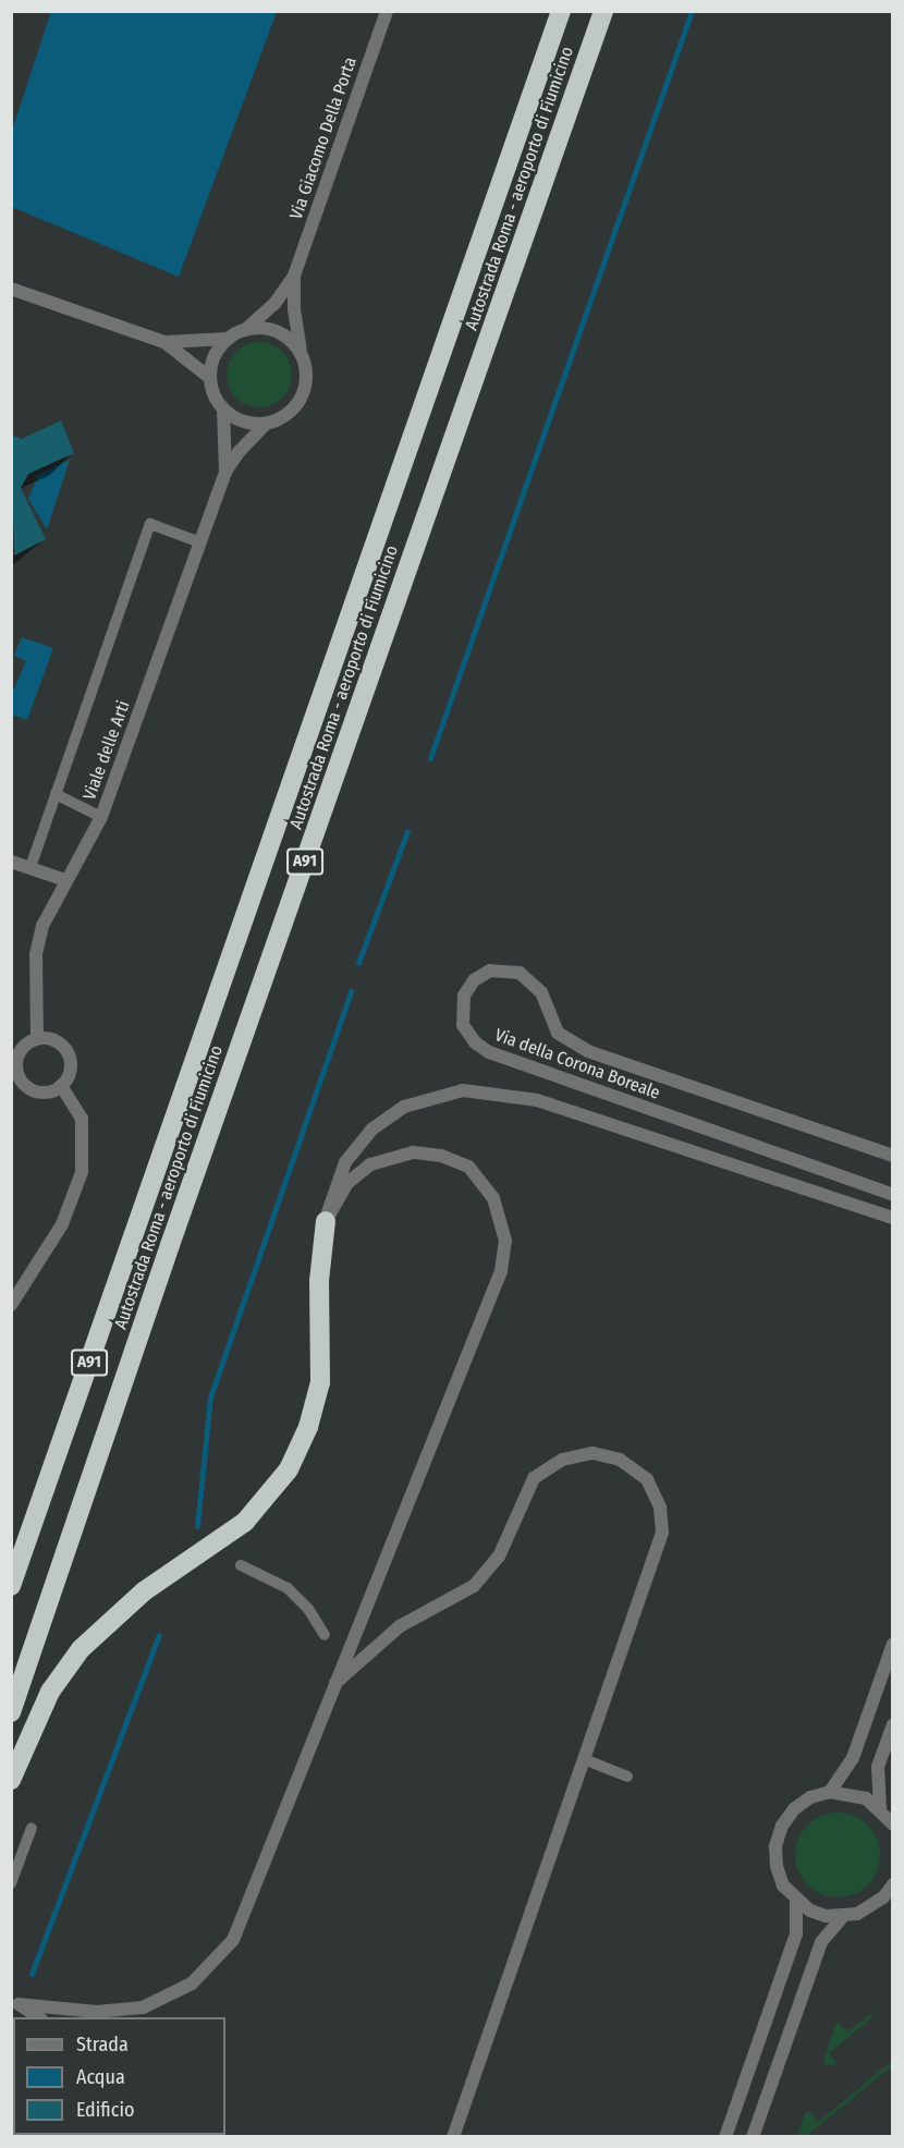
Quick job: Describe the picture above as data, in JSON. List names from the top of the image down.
{
  "streets": {
    "highway": ["Autostrada Roma - aeroporto di Fiumicino", "A91"],
    "street": ["Via Giacomo Della Porta", "Viale delle Arti", "Via della Corona Boreale"]
  },
  "crossings": [
    ["Via Giacomo Della Porta", "Viale delle Arti"]
  ],
  "legend": ["Strada", "Acqua", "Edificio"]
}
